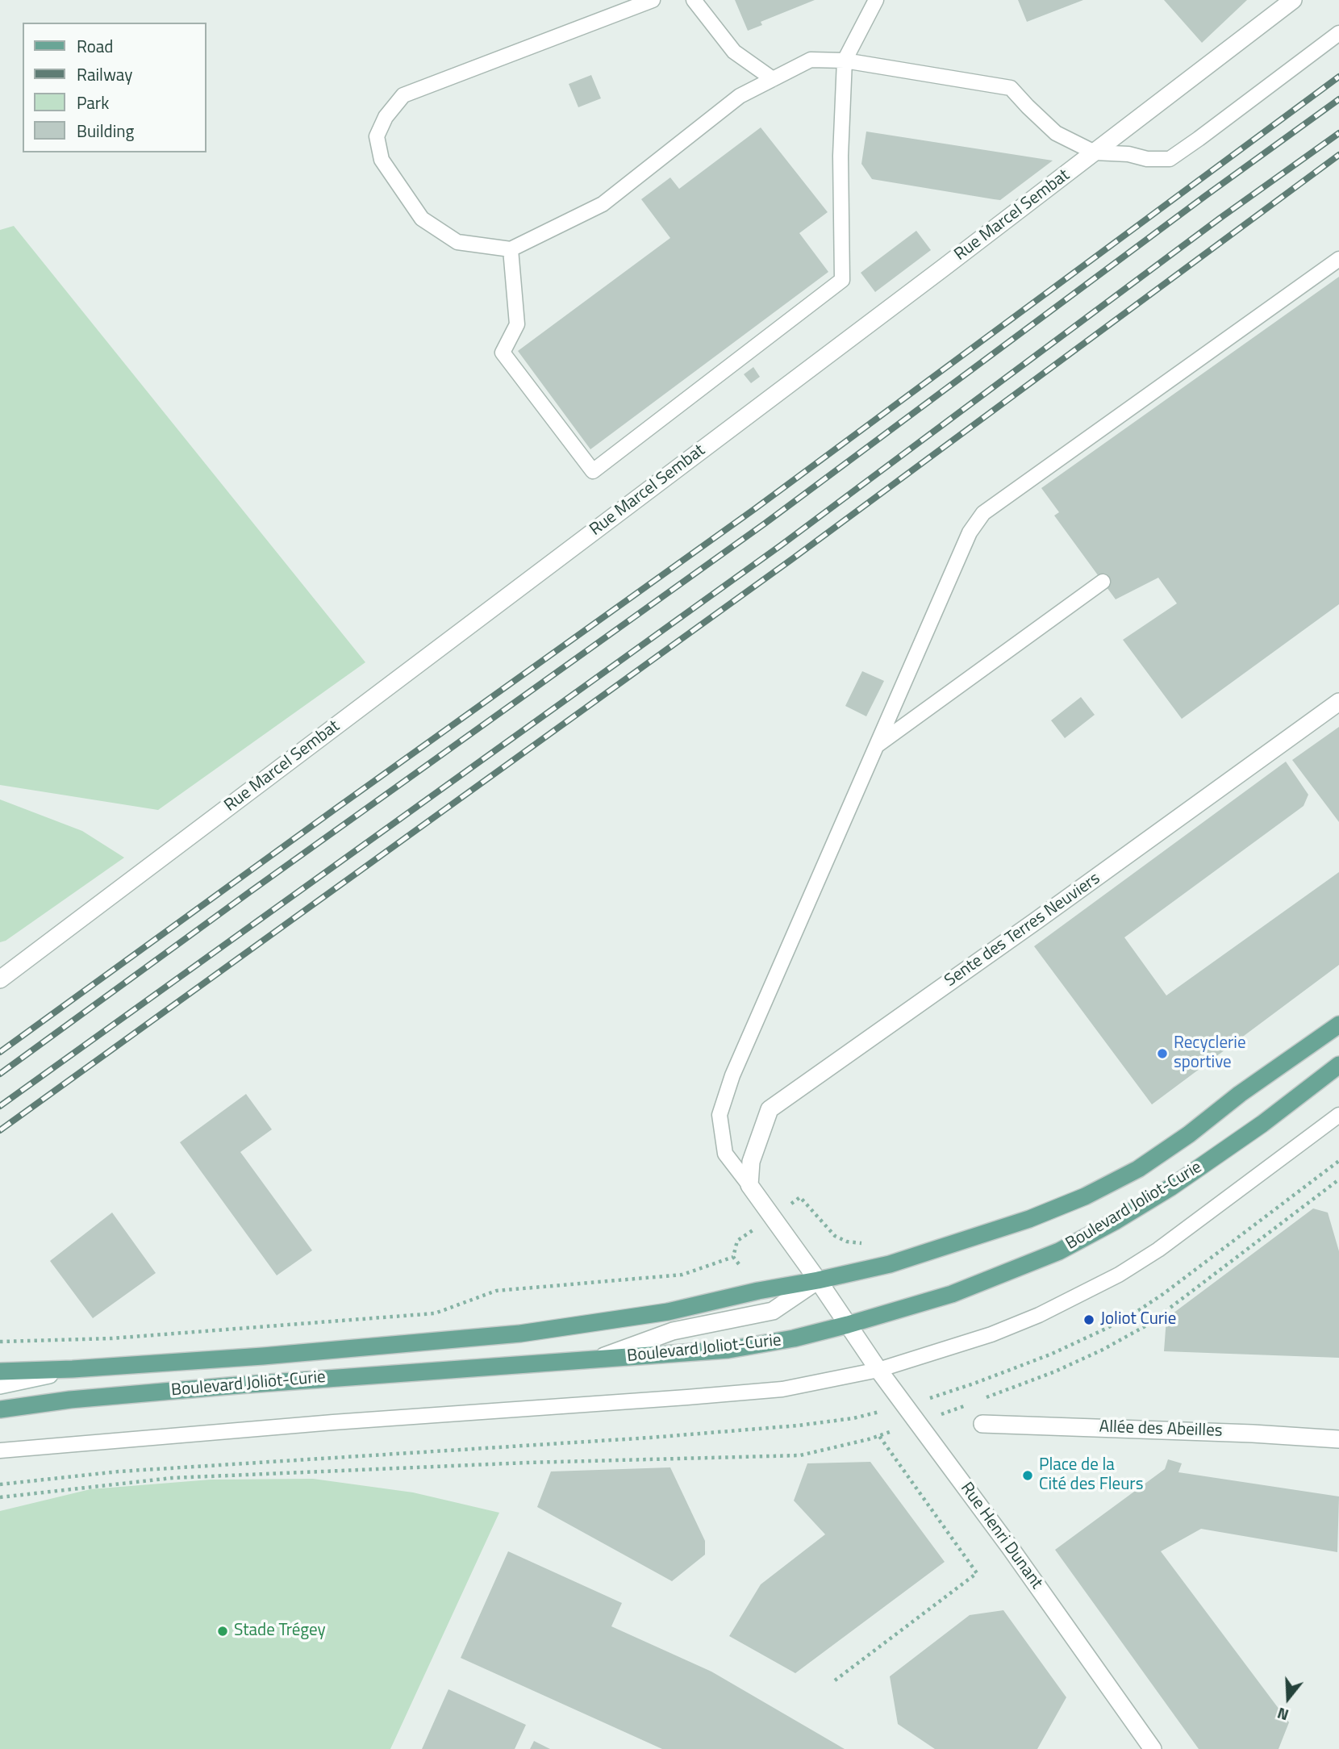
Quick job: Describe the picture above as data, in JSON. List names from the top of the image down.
{
  "streets": {
    "main road": ["Boulevard Joliot-Curie"],
    "street": [
      "Rue Marcel Sembat",
      "Sente des Terres Neuviers",
      "Allée des Abeilles",
      "Rue Henri Dunant"
    ]
  },
  "crossings": [
    ["Sente des Terres Neuviers", "Rue Henri Dunant"],
    ["Boulevard Joliot-Curie", "Rue Henri Dunant"]
  ],
  "places": [
    "Recyclerie sportive",
    "Joliot Curie",
    "Place de la Cité des Fleurs",
    "Stade Trégey"
  ],
  "legend": [
    "Road",
    "Railway",
    "Park",
    "Building"
  ],
  "north": "bottom"
}
